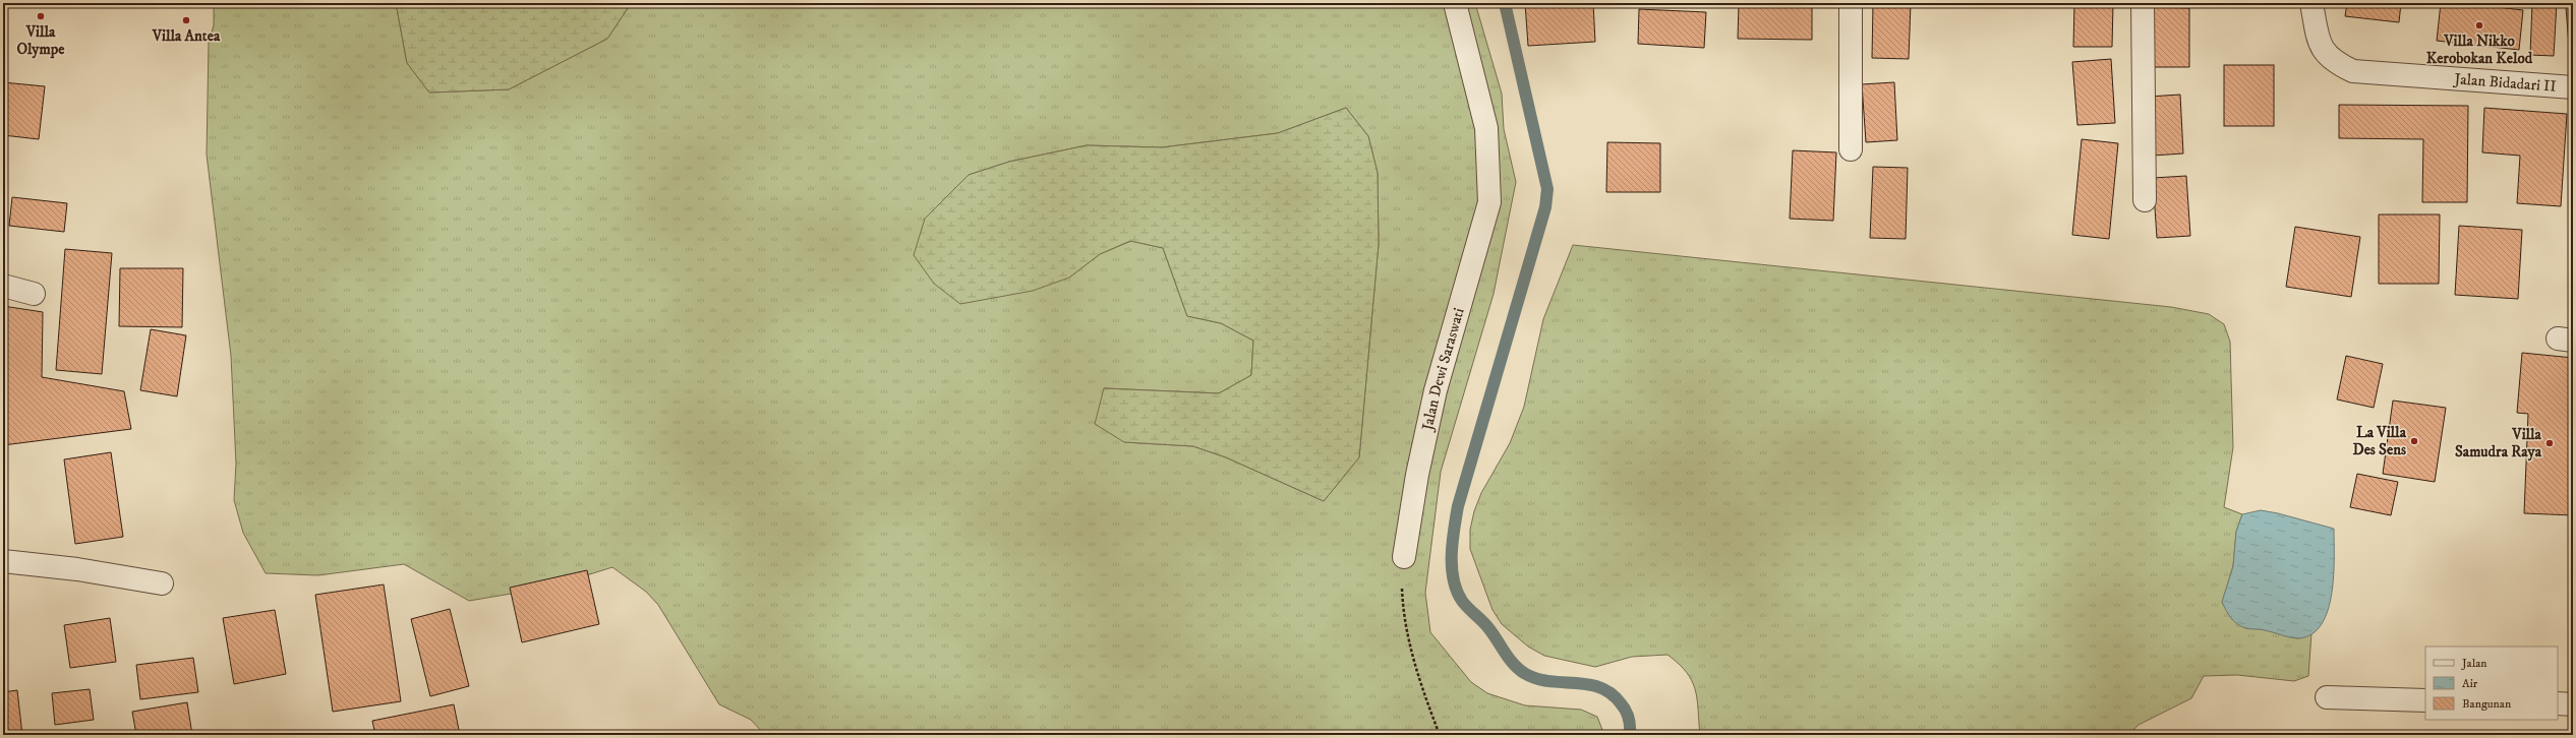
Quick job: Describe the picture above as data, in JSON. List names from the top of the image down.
{
  "streets": {
    "street": ["Jalan Bidadari II", "Jalan Dewi Saraswati"]
  },
  "places": [
    "Villa Olympe",
    "Villa Antea",
    "Villa Nikko Kerobokan Kelod",
    "La Villa Des Sens",
    "Villa Samudra Raya"
  ],
  "legend": ["Jalan", "Air", "Bangunan"]
}
